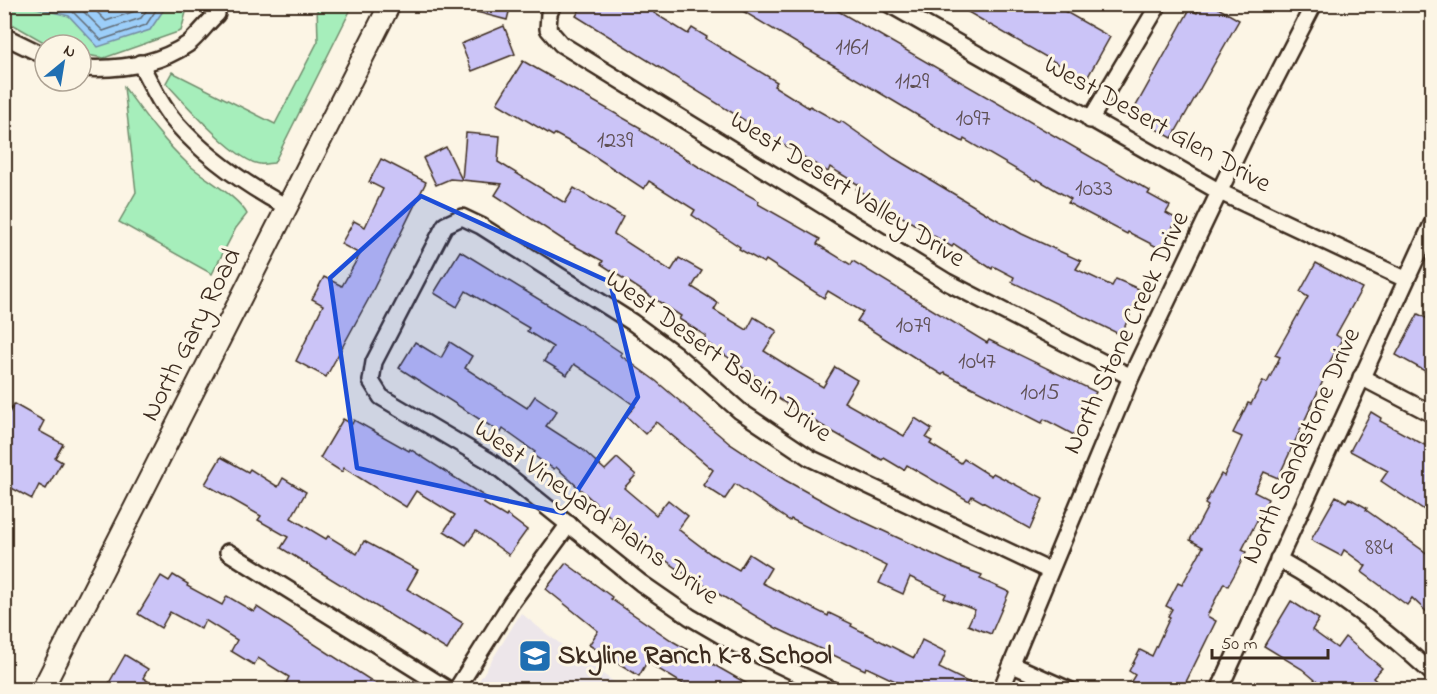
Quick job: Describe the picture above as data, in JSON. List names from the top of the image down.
{
  "streets": {
    "main road": ["North Gary Road"],
    "street": [
      "West Desert Glen Drive",
      "West Desert Valley Drive",
      "North Stone Creek Drive",
      "West Desert Basin Drive",
      "North Sandstone Drive",
      "West Vineyard Plains Drive"
    ]
  },
  "crossings": [
    ["West Desert Glen Drive", "North Stone Creek Drive"],
    ["West Desert Glen Drive", "North Sandstone Drive"],
    ["West Desert Valley Drive", "North Stone Creek Drive"],
    ["North Stone Creek Drive", "West Desert Basin Drive"],
    ["West Desert Basin Drive", "West Vineyard Plains Drive"]
  ],
  "places": {
    "school or university": ["Skyline Ranch K-8 School"]
  },
  "house_numbers": [
    "1161",
    "1129",
    "1097",
    "1239",
    "1033",
    "1079",
    "1047",
    "1015",
    "884"
  ],
  "scale_bar": "50 m",
  "north": "top right"
}
